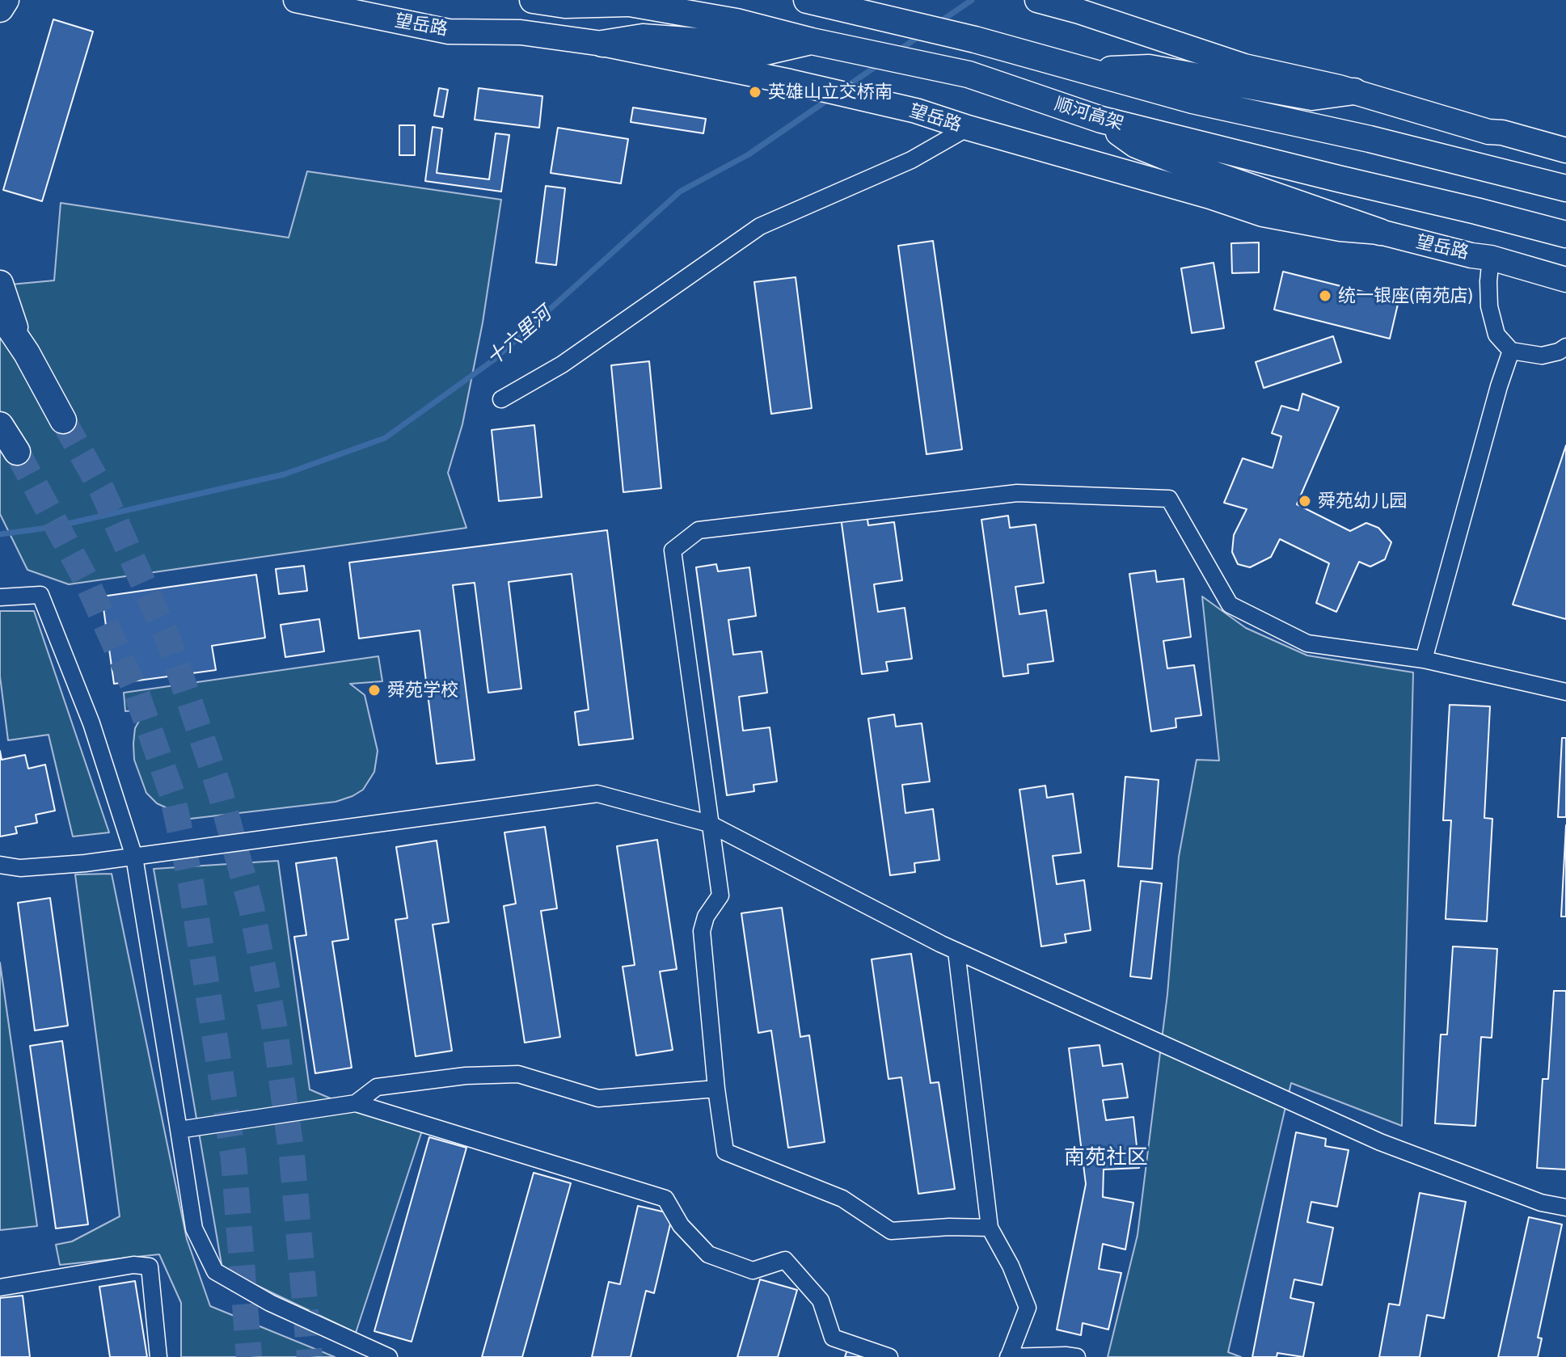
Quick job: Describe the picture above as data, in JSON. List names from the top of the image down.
{
  "streets": {
    "highway": ["顺河高架"],
    "main road": ["望岳路"]
  },
  "districts": ["南苑社区"],
  "water": ["十六里河"],
  "places": [
    "英雄山立交桥南",
    "统一银座(南苑店)",
    "舜苑幼儿园",
    "舜苑学校"
  ]
}
